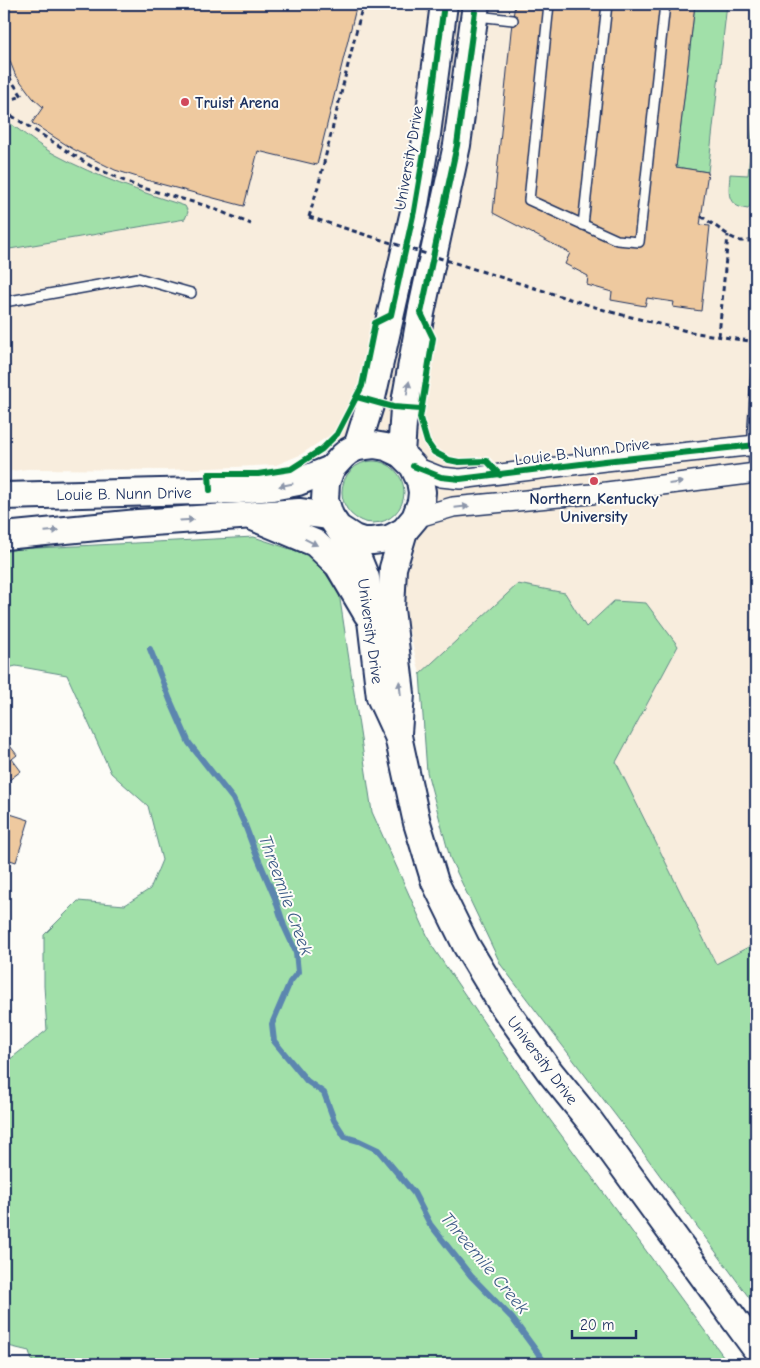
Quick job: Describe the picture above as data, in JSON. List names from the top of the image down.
{
  "streets": {
    "main road": ["University Drive", "Louie B. Nunn Drive"]
  },
  "crossings": [
    ["University Drive", "Louie B. Nunn Drive"]
  ],
  "water": ["Threemile Creek"],
  "places": ["Truist Arena", "Northern Kentucky University"],
  "scale_bar": "20 m"
}
